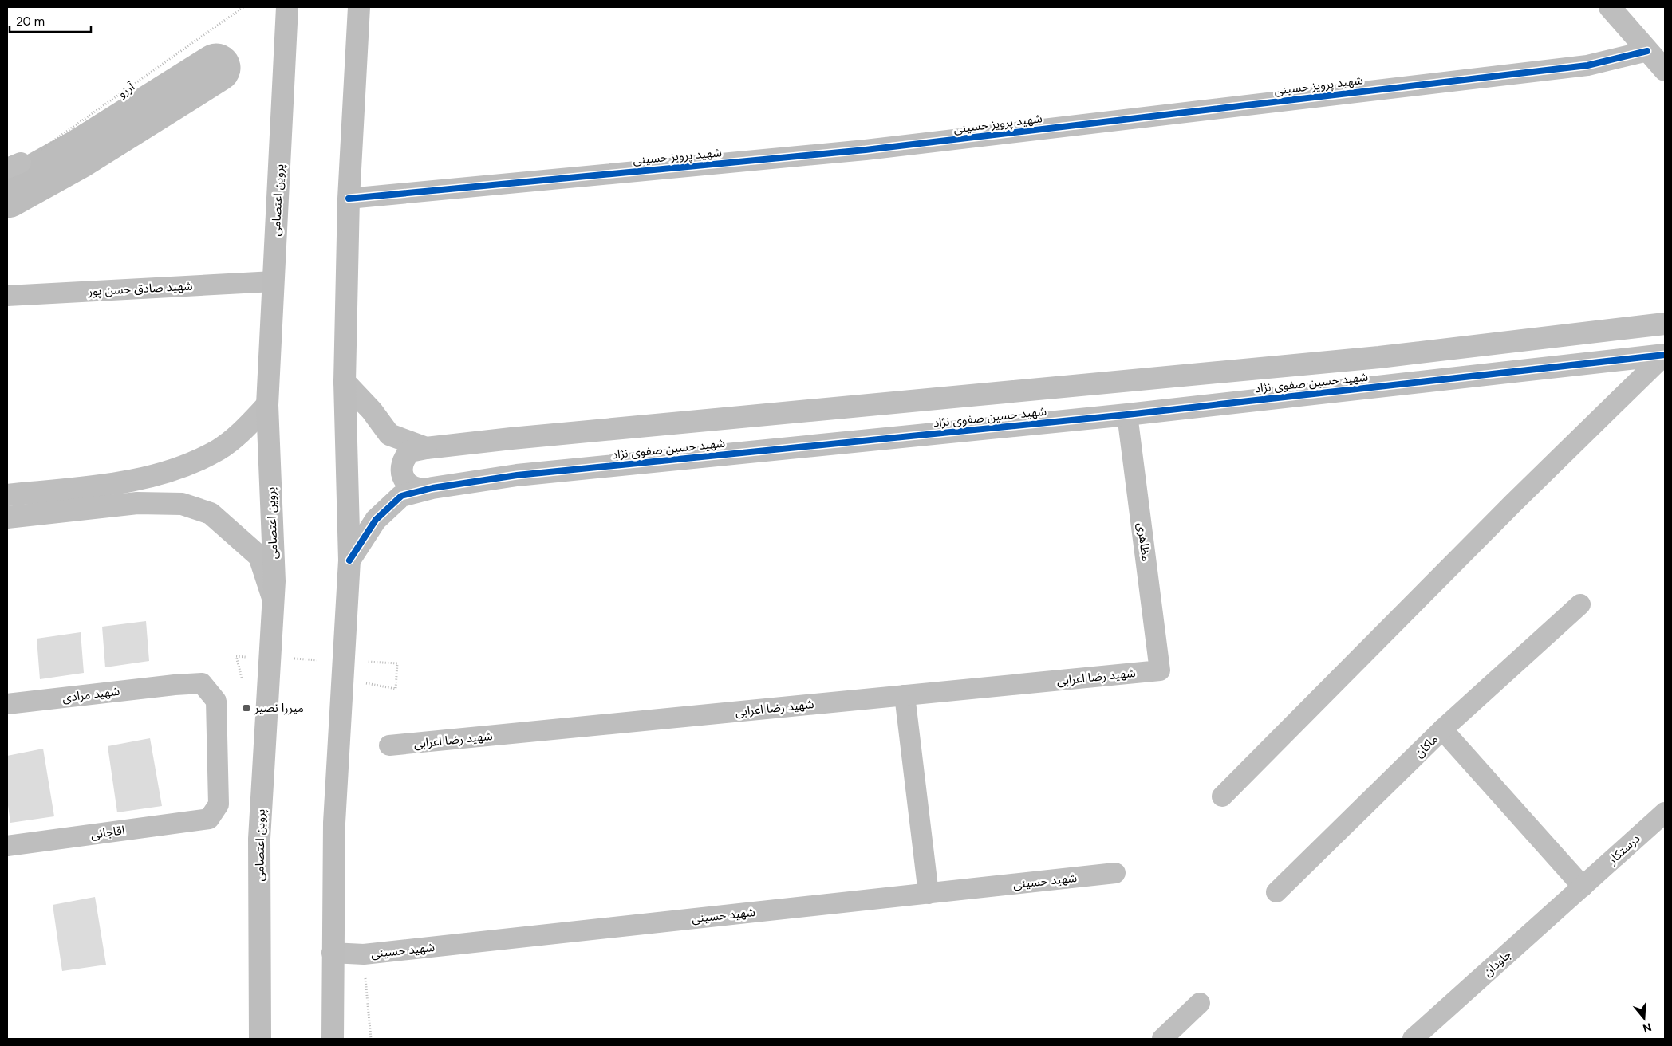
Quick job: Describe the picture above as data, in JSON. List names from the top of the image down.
{
  "streets": {
    "main road": ["پروین اعتصامی"],
    "street": [
      "شهید پرویز حسینی",
      "شهید صادق حسن پور",
      "شهید حسین صفوی نژاد",
      "مظاهری",
      "شهید رضا اعرابی",
      "شهید مرادی",
      "ماکان",
      "اقاجانی",
      "درستکار",
      "شهید حسینی",
      "جاودان"
    ],
    "path": ["آرزو"]
  },
  "crossings": [
    ["پروین اعتصامی", "شهید صادق حسن پور"],
    ["شهید حسین صفوی نژاد", "مظاهری"],
    ["مظاهری", "شهید رضا اعرابی"],
    ["شهید مرادی", "اقاجانی"],
    ["درستکار", "جاودان"]
  ],
  "places": {
    "transit": ["میرزا نصیر"]
  },
  "scale_bar": "20 m",
  "north": "bottom"
}
